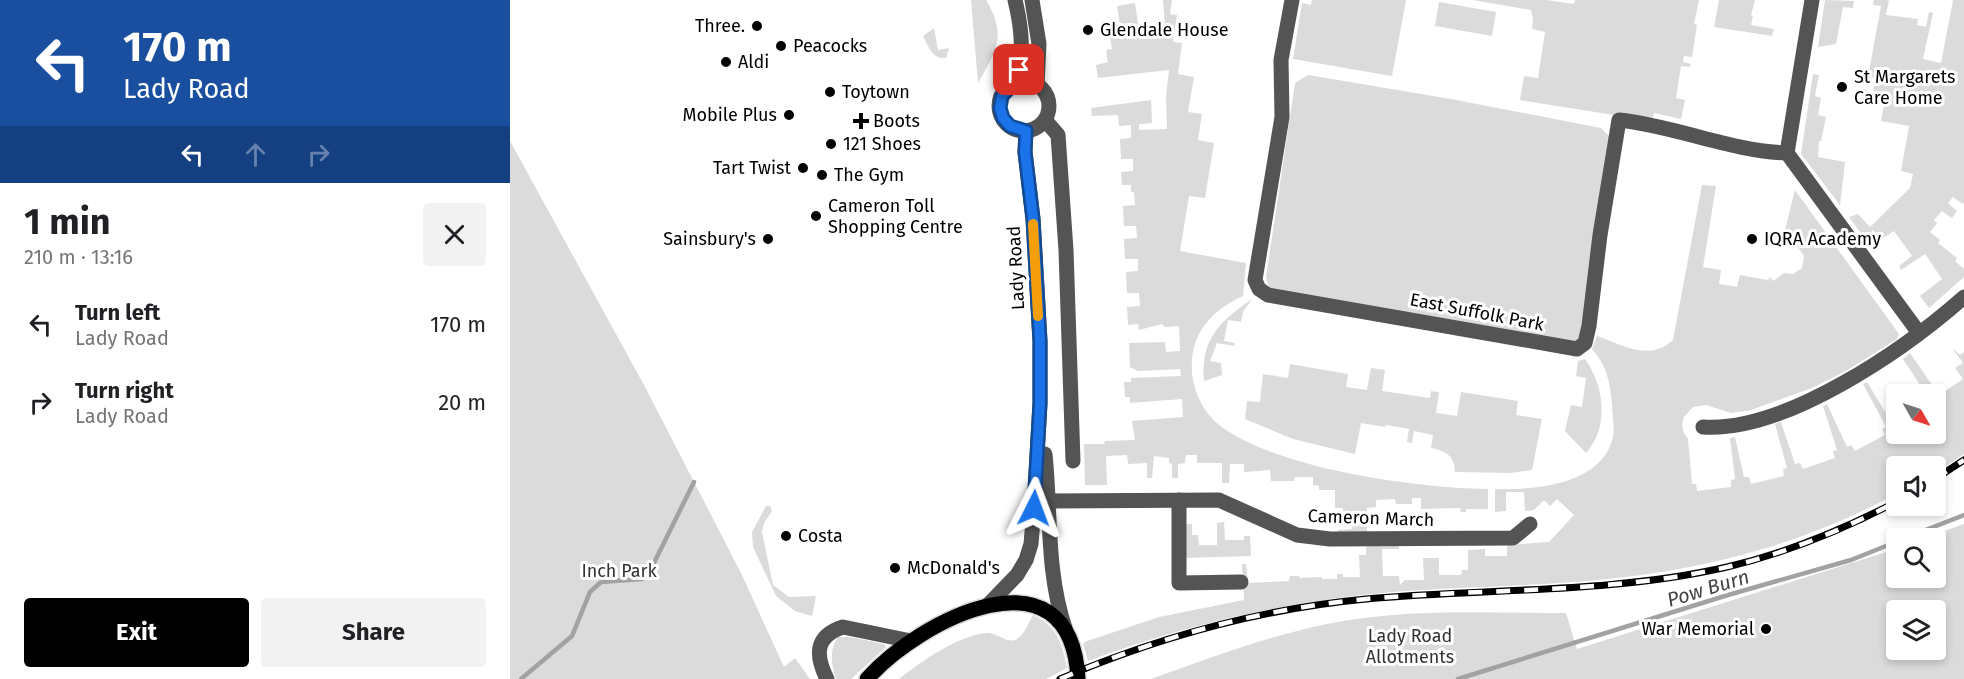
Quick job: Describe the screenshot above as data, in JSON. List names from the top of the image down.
{
  "streets": {
    "street": ["Lady Road", "East Suffolk Park", "Cameron March"]
  },
  "crossings": [
    ["Lady Road", "Cameron March"]
  ],
  "water": ["Pow Burn"],
  "parks": ["Inch Park", "Lady Road Allotments"],
  "places": {
    "other": [
      "Three.",
      "Glendale House",
      "Peacocks",
      "Aldi",
      "St Margarets Care Home",
      "Toytown",
      "Mobile Plus",
      "121 Shoes",
      "Tart Twist",
      "The Gym",
      "Cameron Toll Shopping Centre",
      "Sainsbury's",
      "IQRA Academy",
      "Costa",
      "McDonald's",
      "War Memorial"
    ],
    "health": ["Boots"]
  },
  "north": "bottom right",
  "page": {
    "turn": ["170 m", "Lady Road"],
    "heading": ["1 min", "210 m · 13:16"],
    "list": [
      {
        "name": "Turn left",
        "note": "Lady Road",
        "value": "170 m"
      },
      {
        "name": "Turn right",
        "note": "Lady Road",
        "value": "20 m"
      }
    ],
    "buttons": ["Exit", "Share"]
  }
}
